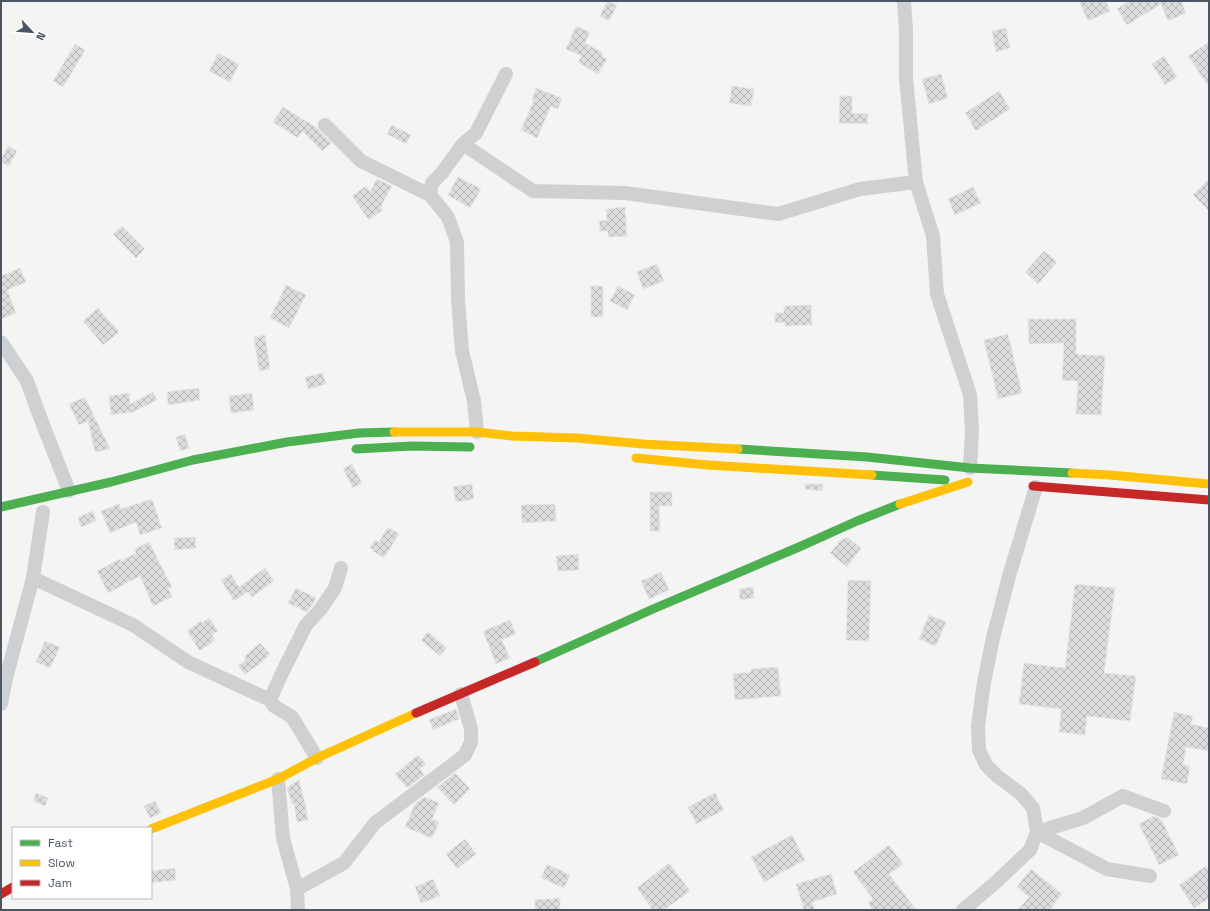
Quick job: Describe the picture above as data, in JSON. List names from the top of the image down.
{
  "legend": ["Fast", "Slow", "Jam"],
  "north": "bottom right"
}
